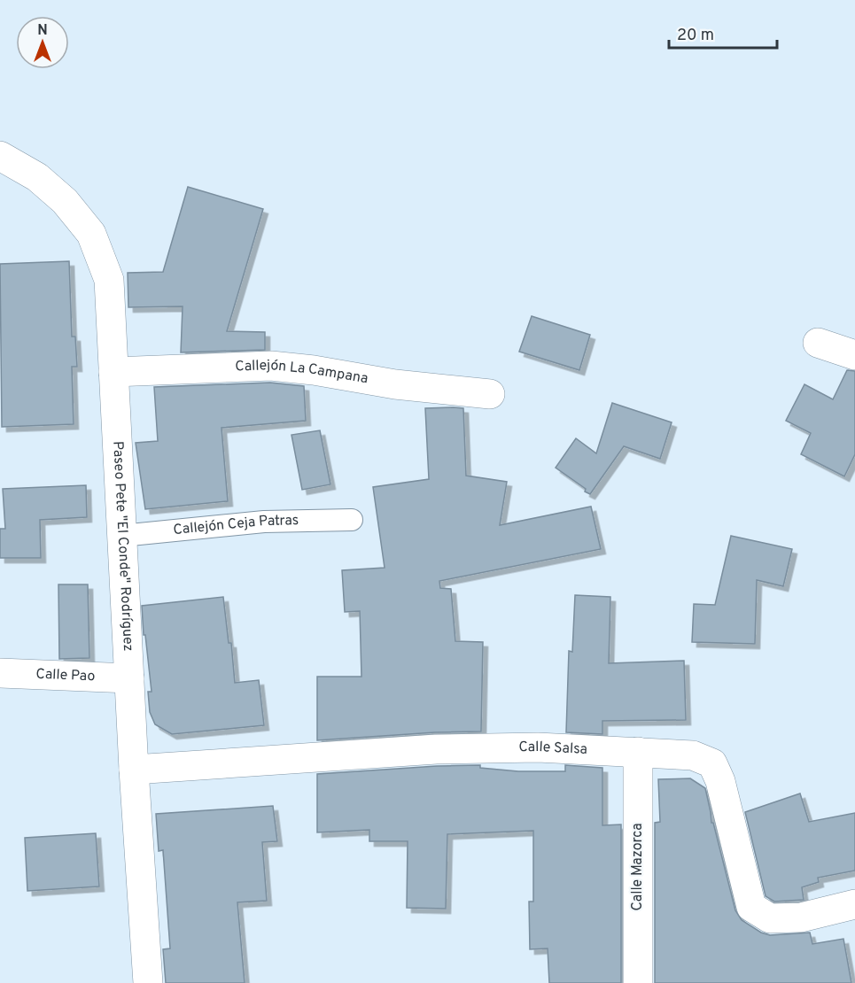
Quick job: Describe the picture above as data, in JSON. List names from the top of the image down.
{
  "streets": {
    "street": [
      "Callejón La Campana",
      "Paseo Pete \"El Conde\" Rodríguez",
      "Calle Pao",
      "Calle Salsa",
      "Calle Mazorca"
    ],
    "lane": ["Callejón Ceja Patras"]
  },
  "crossings": [
    ["Callejón La Campana", "Paseo Pete \"El Conde\" Rodríguez"],
    ["Callejón Ceja Patras", "Paseo Pete \"El Conde\" Rodríguez"],
    ["Paseo Pete \"El Conde\" Rodríguez", "Calle Pao"],
    ["Paseo Pete \"El Conde\" Rodríguez", "Calle Salsa"],
    ["Calle Salsa", "Calle Mazorca"]
  ],
  "scale_bar": "20 m",
  "north": "top"
}
